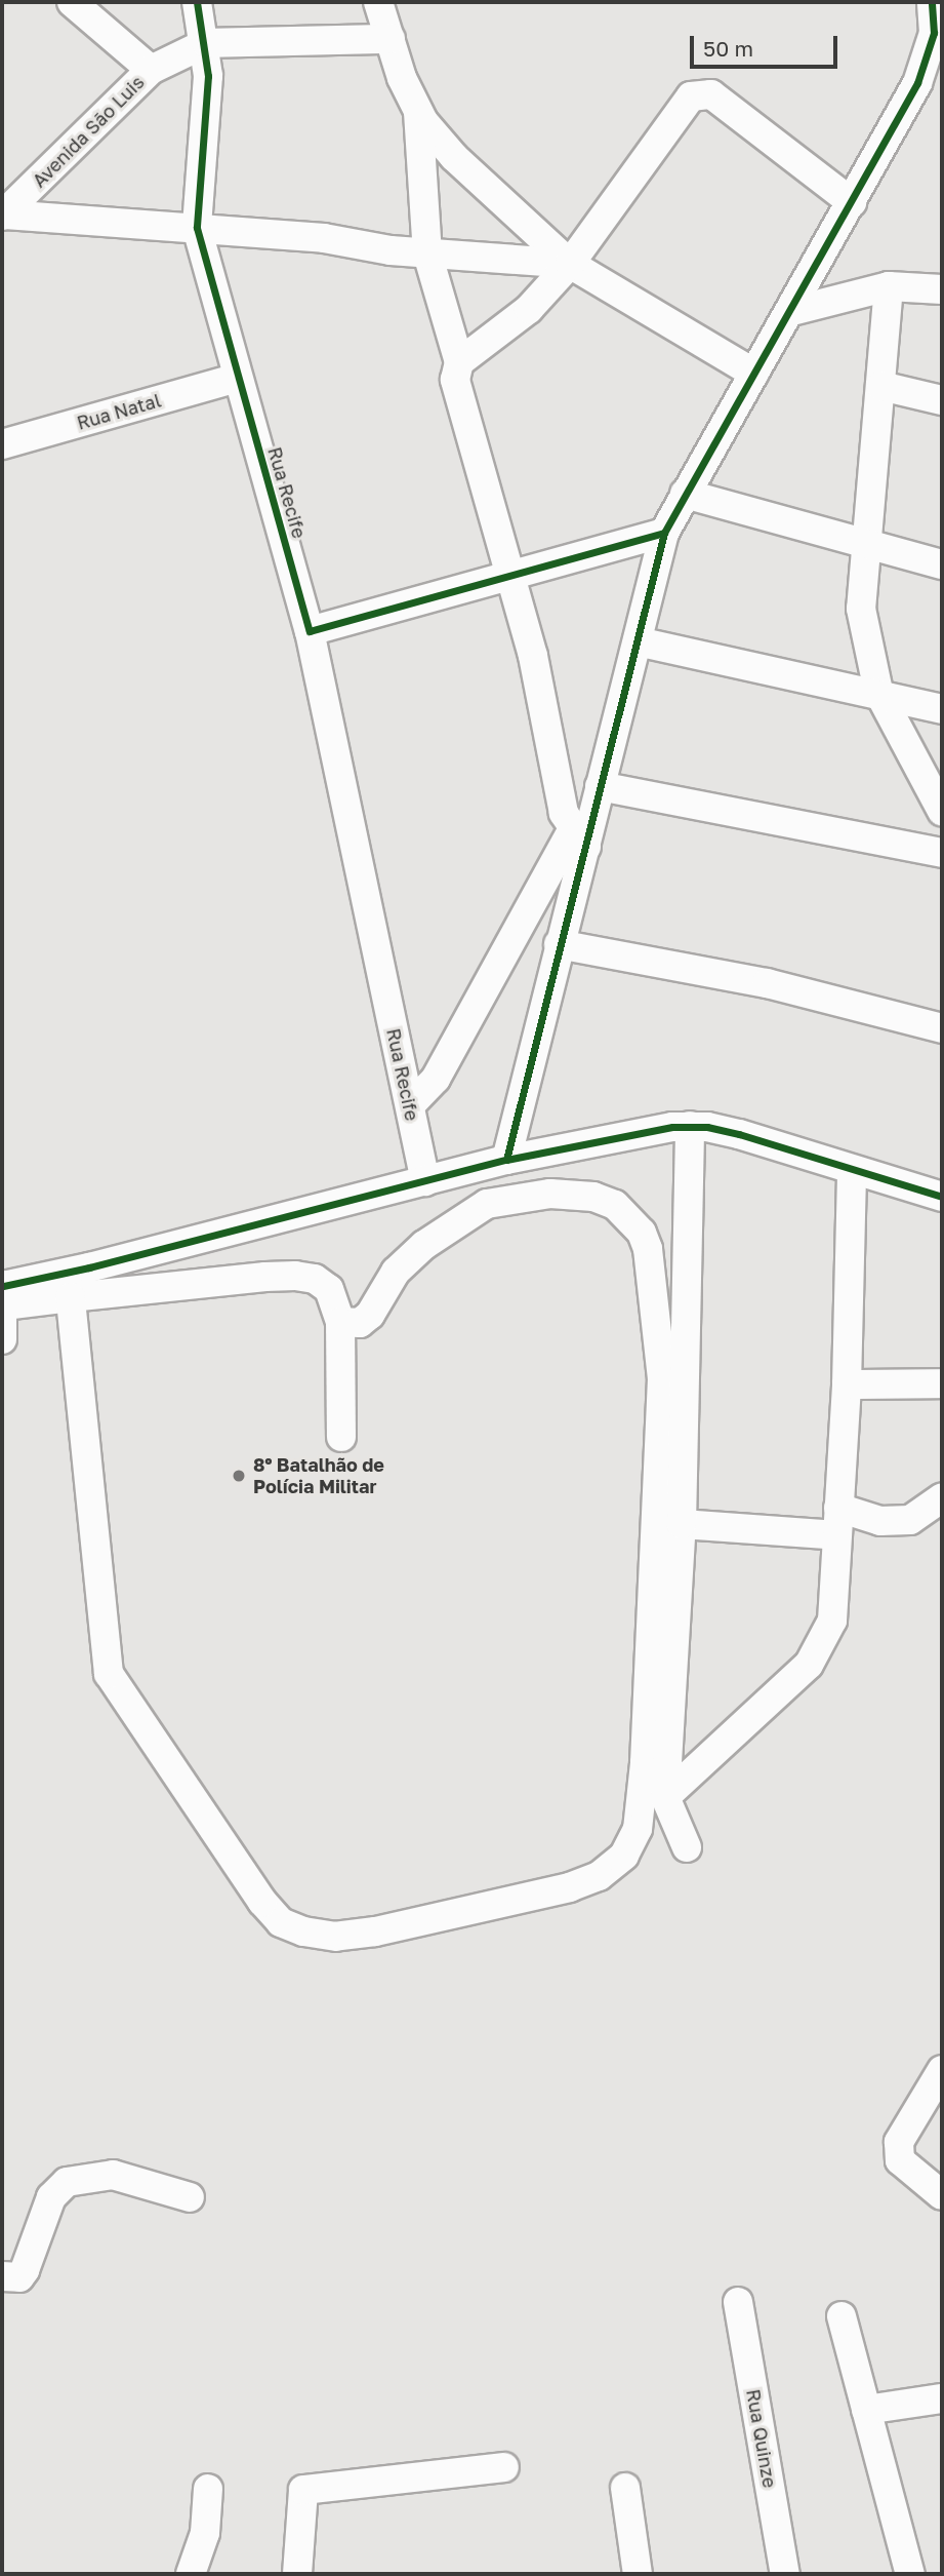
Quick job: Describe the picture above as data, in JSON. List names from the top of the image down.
{
  "streets": {
    "street": [
      "Avenida São Luis",
      "Rua Natal",
      "Rua Recife",
      "Rua Quinze"
    ]
  },
  "crossings": [
    ["Avenida São Luis", "Rua Recife"],
    ["Rua Natal", "Rua Recife"]
  ],
  "places": ["8º Batalhão de Polícia Militar"],
  "scale_bar": "50 m"
}
